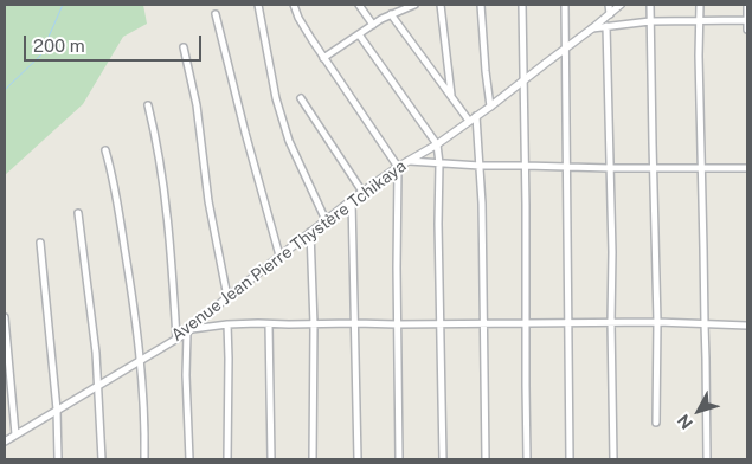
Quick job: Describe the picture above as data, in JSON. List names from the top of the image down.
{
  "streets": {
    "street": ["Avenue Jean Pierre Thystère Tchikaya"]
  },
  "scale_bar": "200 m",
  "north": "bottom left"
}
